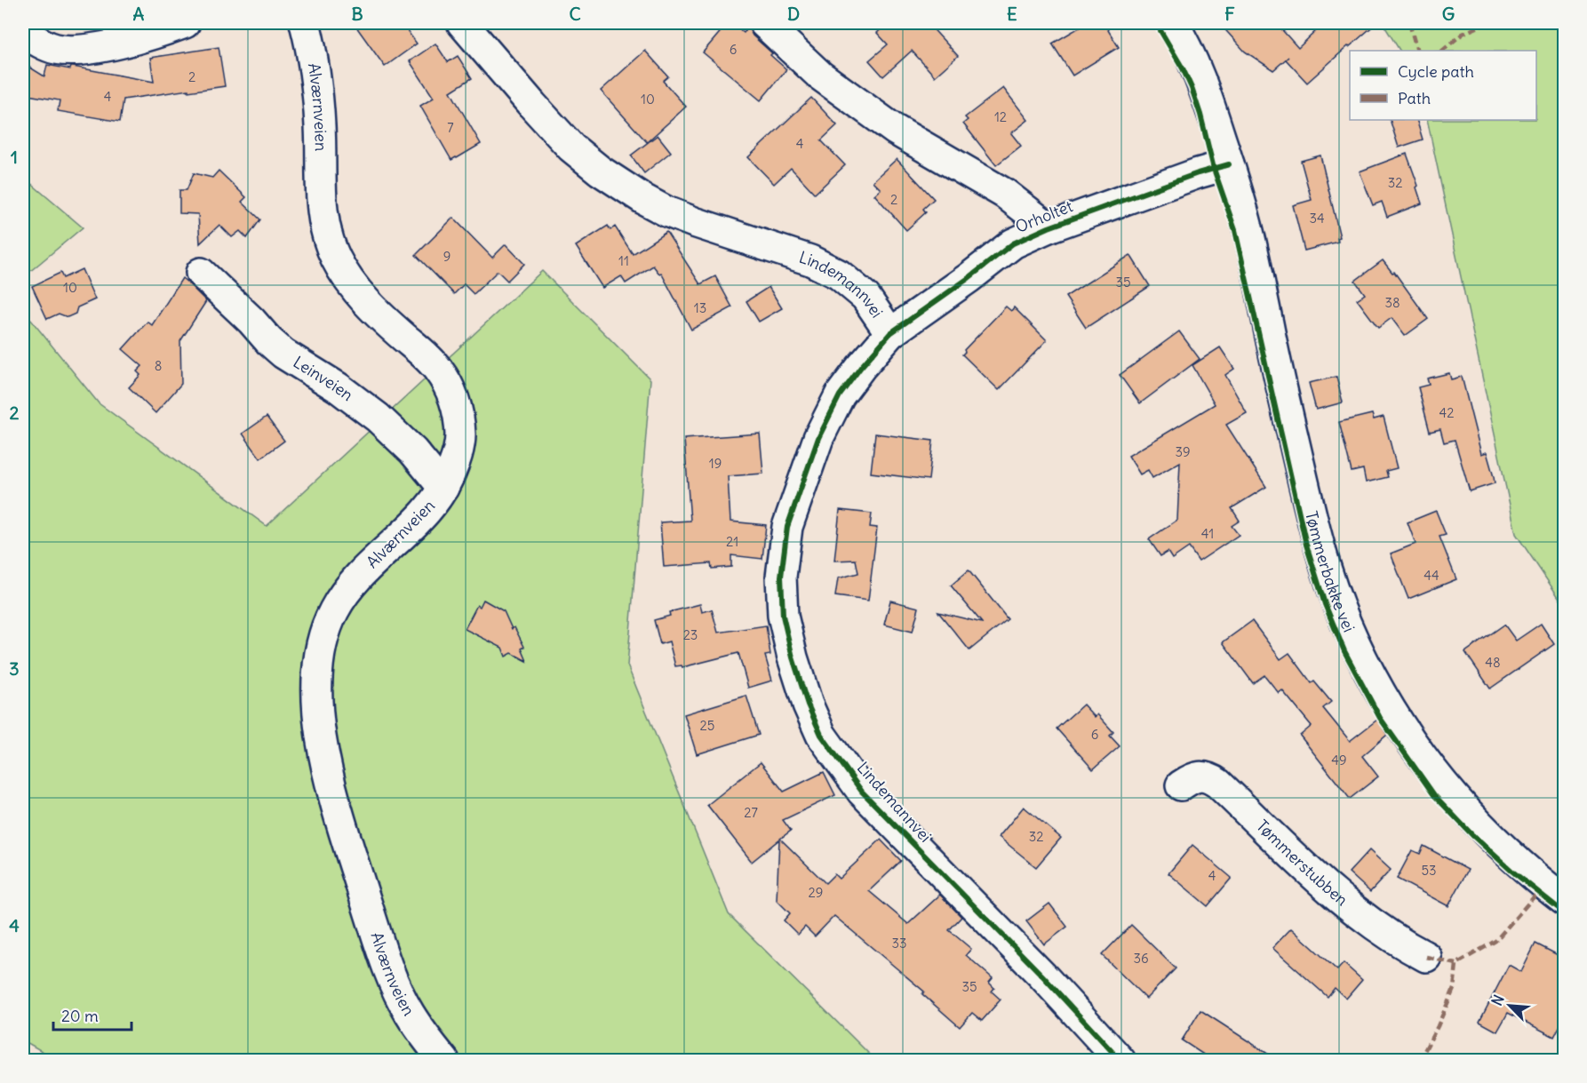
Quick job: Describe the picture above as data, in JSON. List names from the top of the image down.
{
  "streets": {
    "street": [
      "Alværnveien",
      "Orholtet",
      "Lindemannvei",
      "Leinveien",
      "Tømmerbakke vei",
      "Tømmerstubben"
    ]
  },
  "crossings": [
    ["Alværnveien", "Leinveien"],
    ["Orholtet", "Lindemannvei"],
    ["Orholtet", "Tømmerbakke vei"]
  ],
  "house_numbers": [
    "6",
    "2",
    "4",
    "10",
    "12",
    "7",
    "4",
    "32",
    "2",
    "34",
    "9",
    "11",
    "35",
    "10",
    "38",
    "13",
    "8",
    "42",
    "39",
    "19",
    "41",
    "21",
    "44",
    "23",
    "48",
    "25",
    "6",
    "49",
    "27",
    "32",
    "53",
    "4",
    "29",
    "33",
    "36",
    "35"
  ],
  "legend": ["Cycle path", "Path"],
  "scale_bar": "20 m",
  "north": "top left",
  "grid": {
    "columns": [
      "A",
      "B",
      "C",
      "D",
      "E",
      "F",
      "G"
    ],
    "rows": [
      "1",
      "2",
      "3",
      "4"
    ]
  }
}
